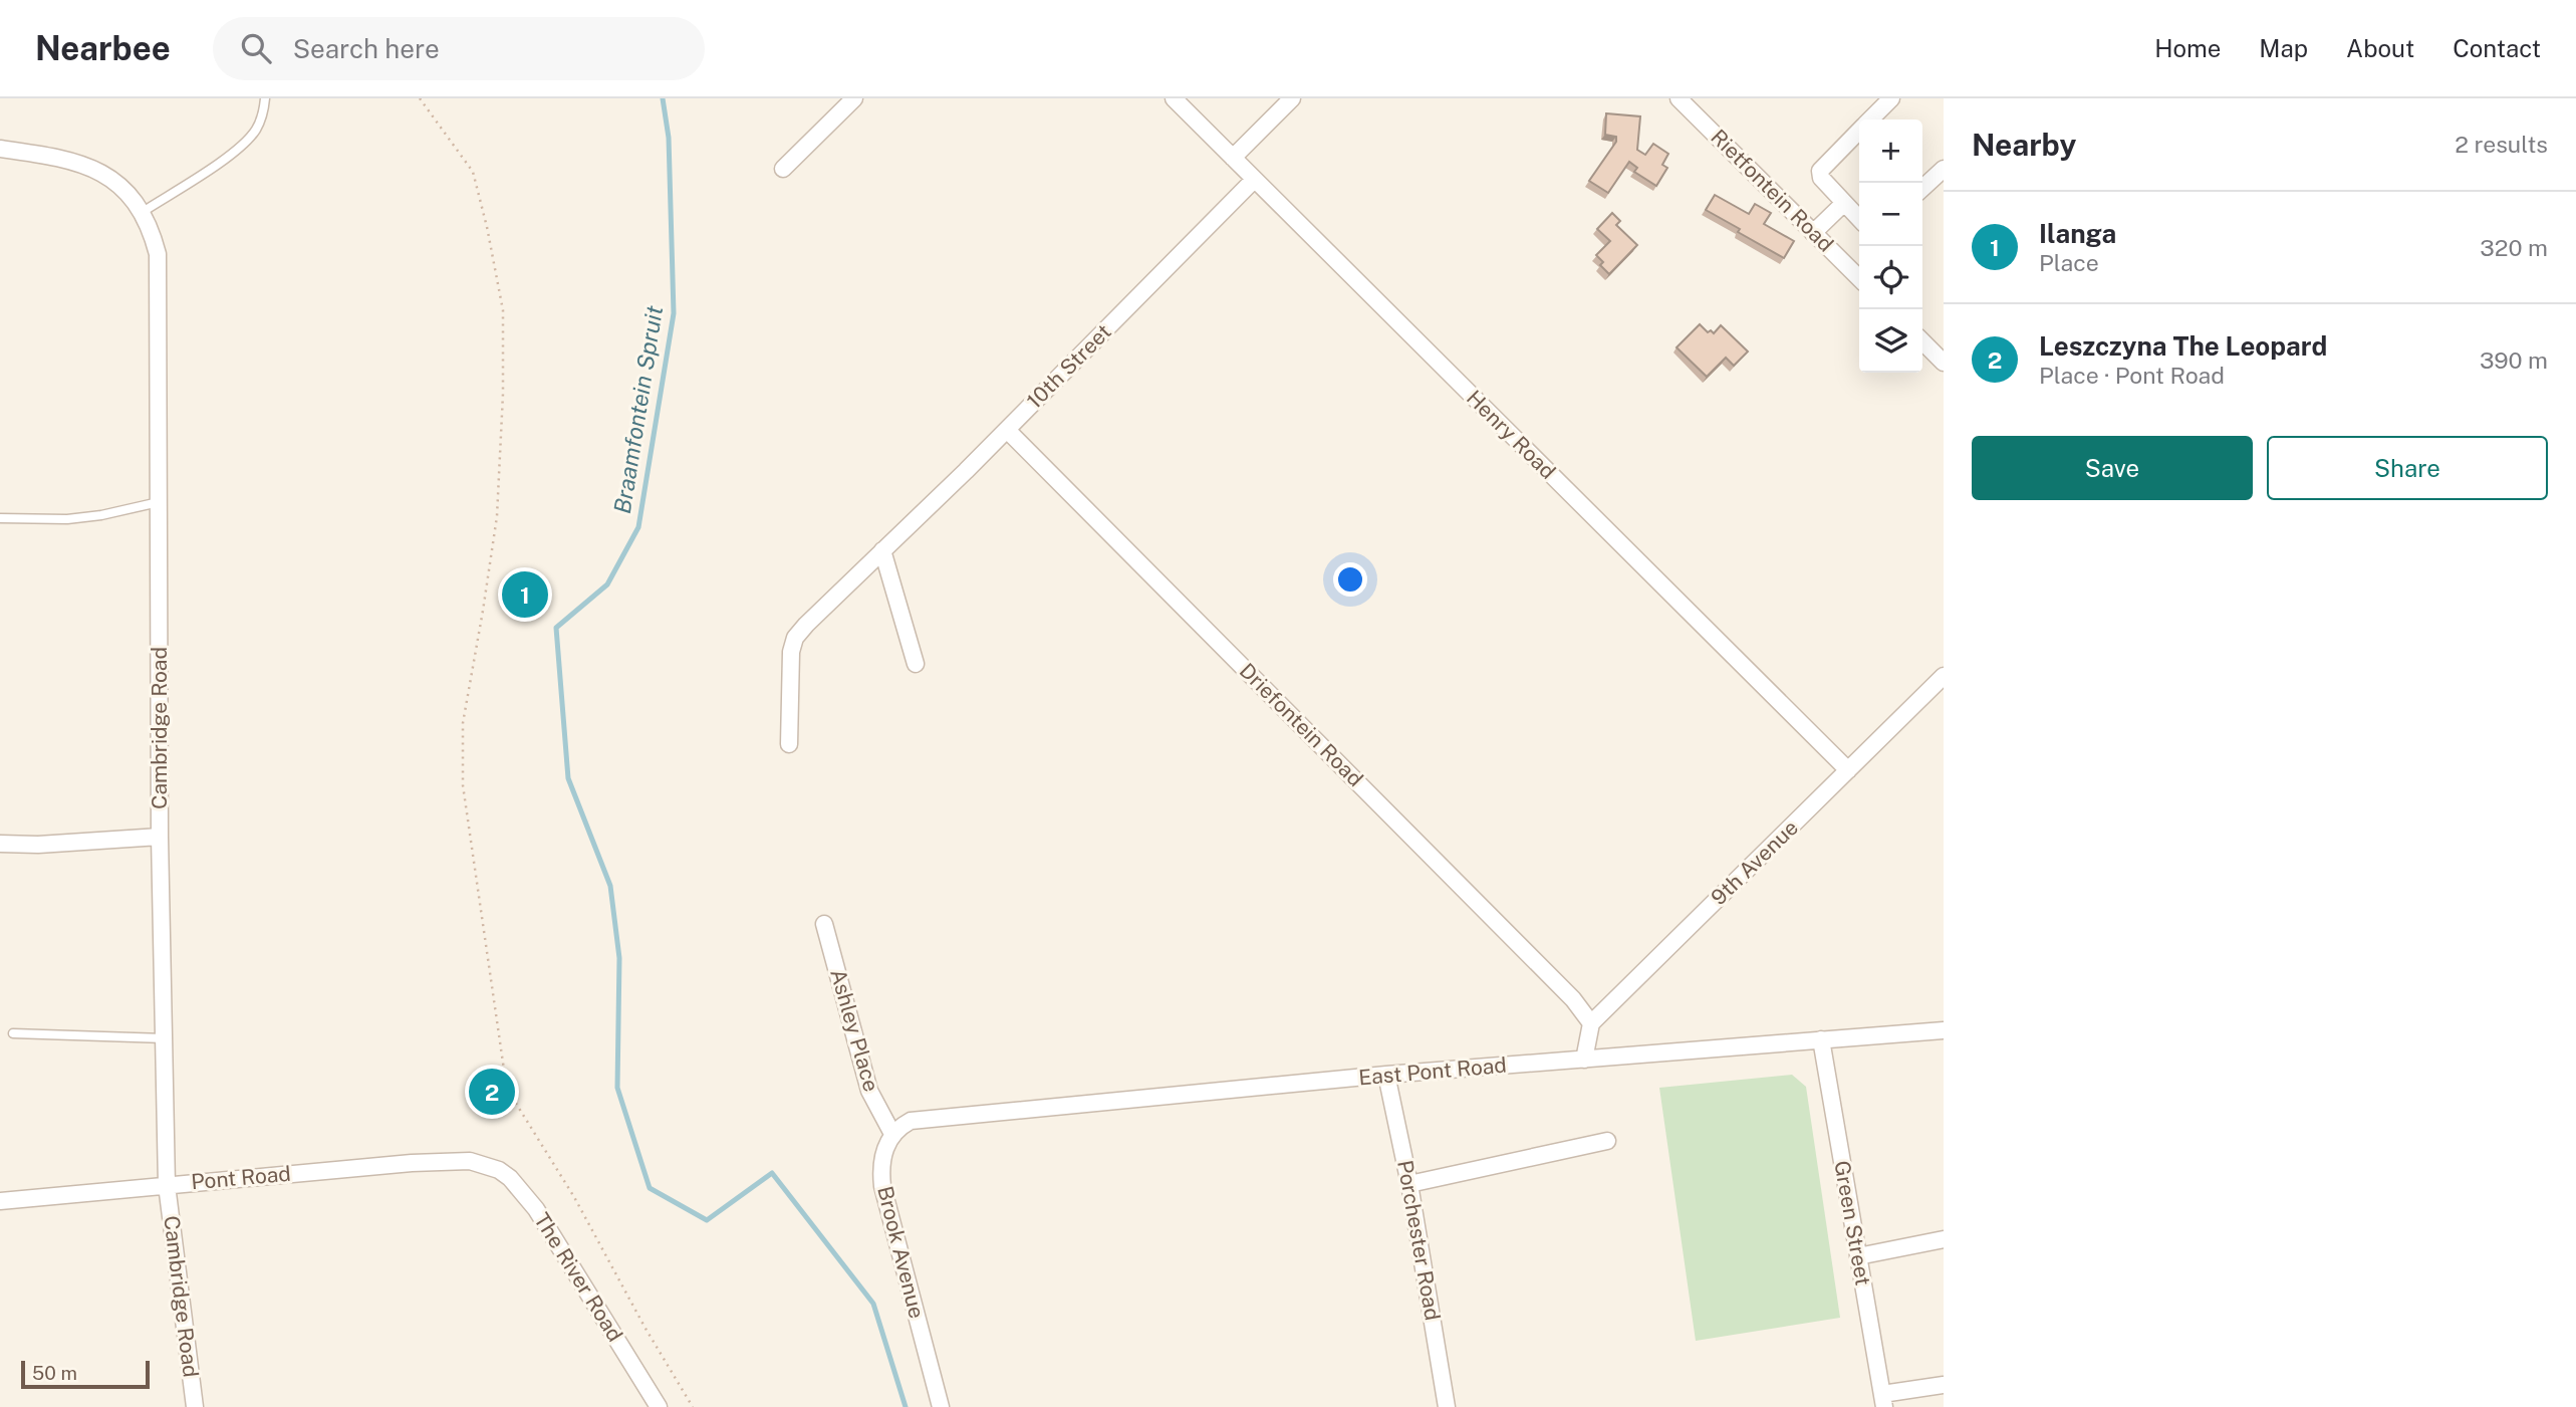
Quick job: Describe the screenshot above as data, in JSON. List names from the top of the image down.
{
  "streets": {
    "street": [
      "Rietfontein Road",
      "10th Street",
      "Henry Road",
      "Driefontein Road",
      "Cambridge Road",
      "9th Avenue",
      "Ashley Place",
      "East Pont Road",
      "Pont Road",
      "Green Street",
      "Porchester Road",
      "Brook Avenue",
      "The River Road"
    ]
  },
  "crossings": [
    ["10th Street", "Henry Road"],
    ["10th Street", "Driefontein Road"],
    ["Henry Road", "9th Avenue"],
    ["Driefontein Road", "9th Avenue"],
    ["Cambridge Road", "Pont Road"],
    ["Ashley Place", "East Pont Road"],
    ["Ashley Place", "Brook Avenue"],
    ["East Pont Road", "Green Street"],
    ["East Pont Road", "Porchester Road"],
    ["East Pont Road", "Brook Avenue"],
    ["Pont Road", "The River Road"]
  ],
  "water": ["Braamfontein Spruit"],
  "scale_bar": "50 m",
  "page": {
    "header": "Nearbee",
    "search": "Search here",
    "nav": [
      "Home",
      "Map",
      "About",
      "Contact"
    ],
    "heading": ["Nearby", "2 results"],
    "map_buttons": ["+", "−"],
    "list": [
      {
        "mark": "1",
        "name": "Ilanga",
        "note": "Place",
        "value": "320 m"
      },
      {
        "mark": "2",
        "name": "Leszczyna The Leopard",
        "note": "Place · Pont Road",
        "value": "390 m"
      }
    ],
    "buttons": ["Save", "Share"],
    "pins": ["1", "2"],
    "scale": "50 m"
  }
}
